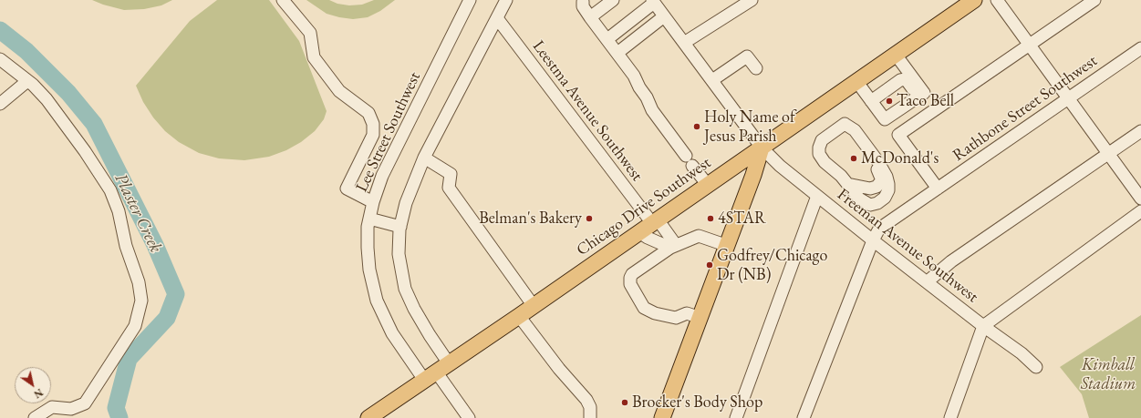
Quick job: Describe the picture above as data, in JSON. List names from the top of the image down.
{
  "streets": {
    "main road": ["Chicago Drive Southwest"],
    "street": [
      "Rathbone Street Southwest",
      "Leestma Avenue Southwest",
      "Lee Street Southwest",
      "Freeman Avenue Southwest"
    ]
  },
  "crossings": [
    ["Rathbone Street Southwest", "Freeman Avenue Southwest"],
    ["Leestma Avenue Southwest", "Chicago Drive Southwest"],
    ["Lee Street Southwest", "Chicago Drive Southwest"],
    ["Chicago Drive Southwest", "Freeman Avenue Southwest"]
  ],
  "water": ["Plaster Creek"],
  "parks": ["Kimball Stadium"],
  "places": [
    "Taco Bell",
    "Holy Name of Jesus Parish",
    "McDonald's",
    "Belman's Bakery",
    "4STAR",
    "Godfrey/Chicago Dr (NB)",
    "Brocker's Body Shop"
  ],
  "north": "bottom right"
}
